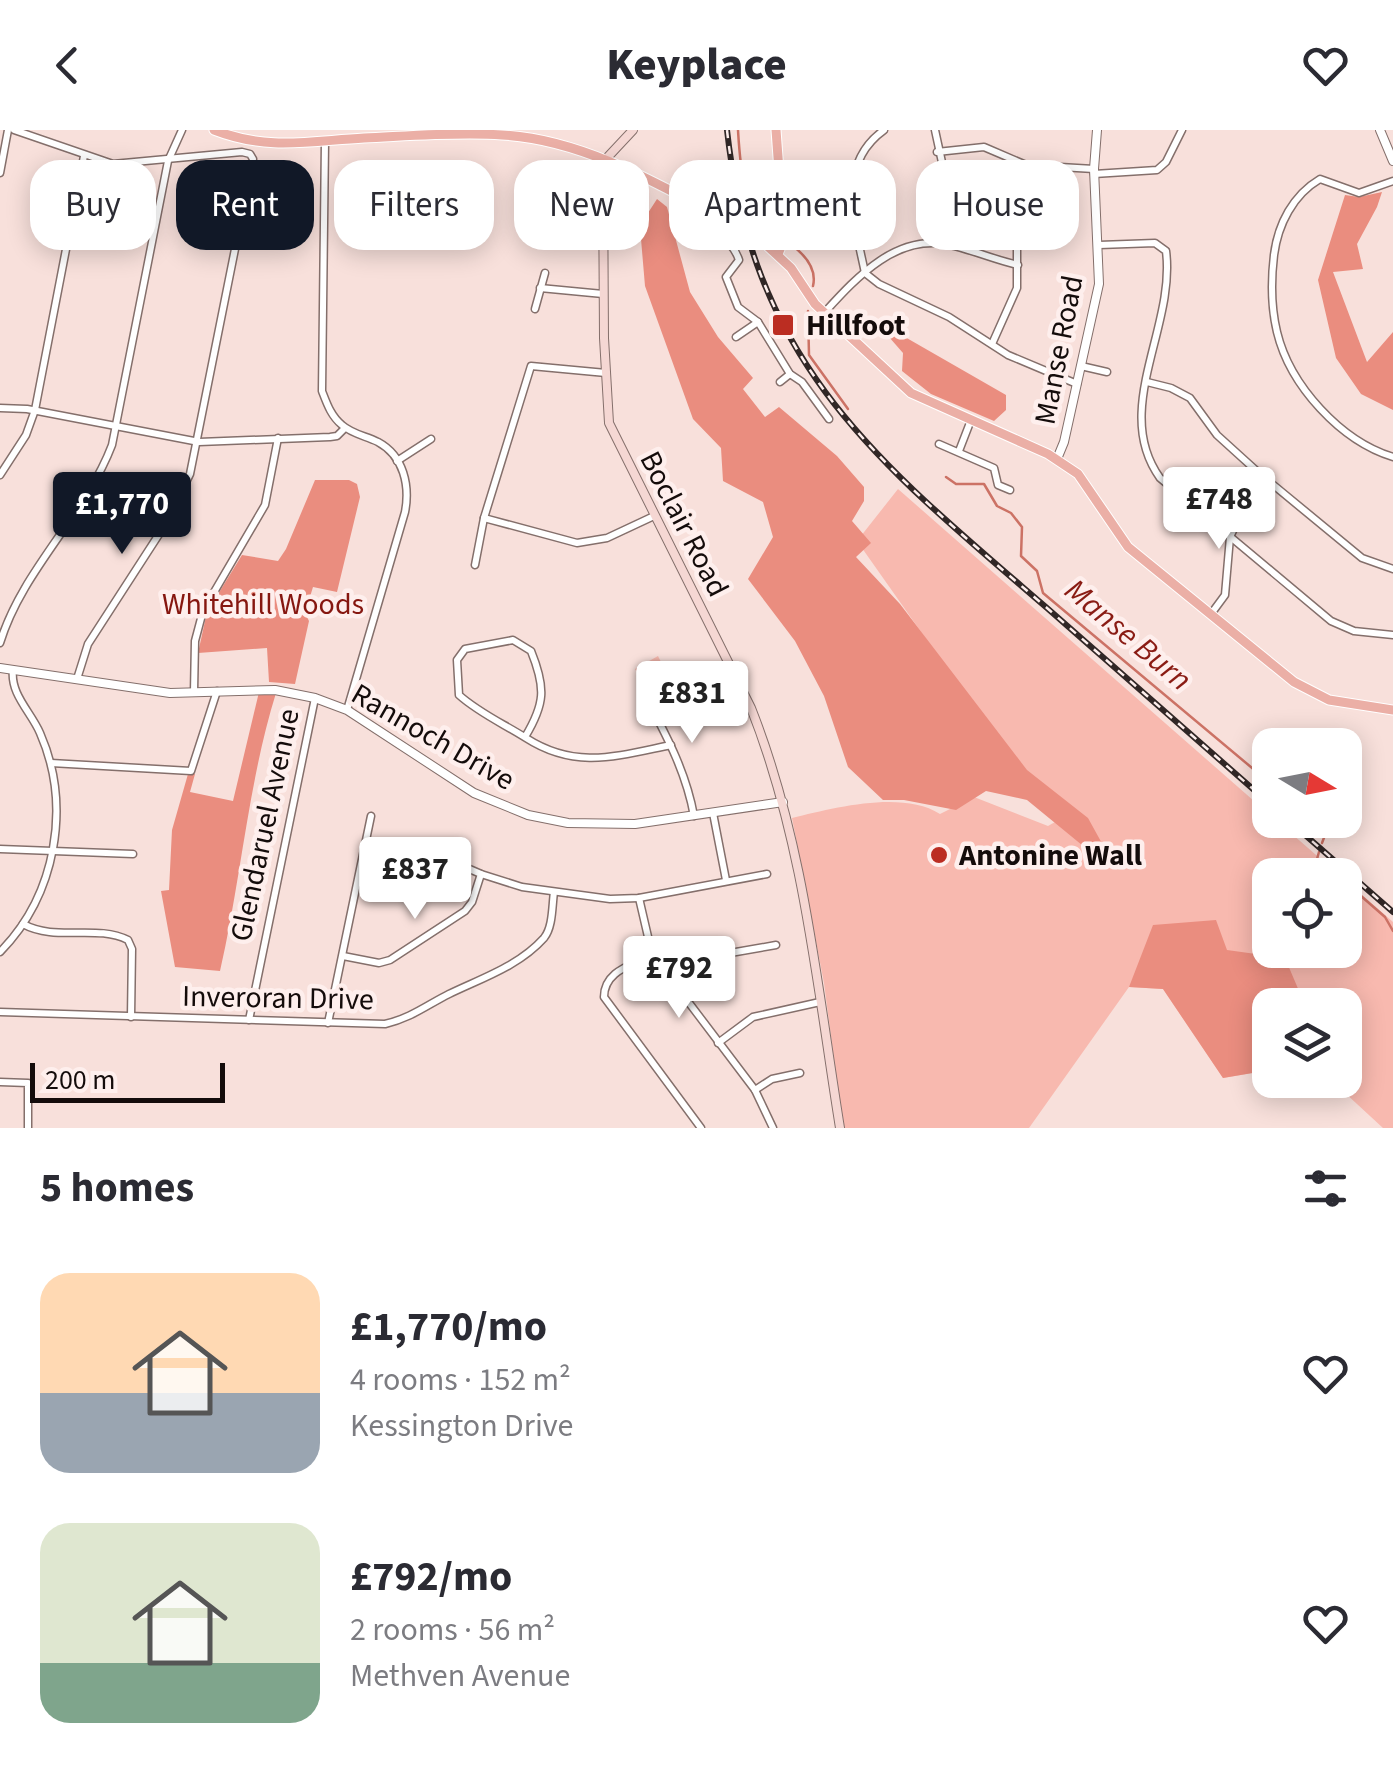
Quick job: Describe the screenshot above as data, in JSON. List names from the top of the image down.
{
  "streets": {
    "main road": ["Boclair Road"],
    "street": [
      "Manse Road",
      "Rannoch Drive",
      "Glendaruel Avenue",
      "Inveroran Drive"
    ]
  },
  "crossings": [
    ["Boclair Road", "Rannoch Drive"],
    ["Rannoch Drive", "Glendaruel Avenue"],
    ["Glendaruel Avenue", "Inveroran Drive"]
  ],
  "water": ["Manse Burn"],
  "parks": ["Whitehill Woods"],
  "places": {
    "transit": ["Hillfoot"],
    "other": ["Antonine Wall"]
  },
  "scale_bar": "200 m",
  "north": "right",
  "page": {
    "header": "Keyplace",
    "chip": [
      "Buy",
      "Rent",
      "Filters",
      "New",
      "Apartment",
      "House"
    ],
    "price": [
      "£748",
      "£1,770",
      "£831",
      "£837",
      "£792"
    ],
    "scale": "200 m",
    "heading": "5 homes",
    "list": [
      {
        "name": "£1,770/mo",
        "note": "4 rooms · 152 m² · Kessington Drive"
      },
      {
        "name": "£792/mo",
        "note": "2 rooms · 56 m² · Methven Avenue"
      }
    ]
  }
}
